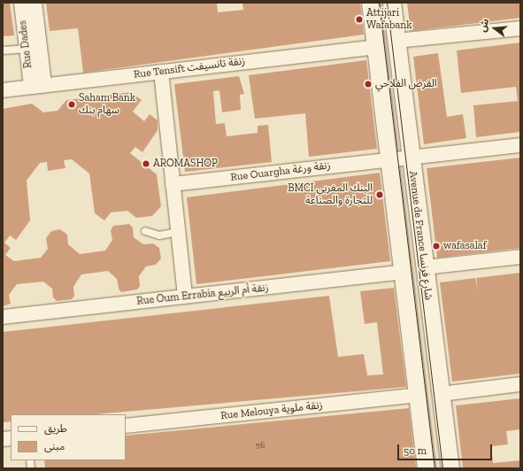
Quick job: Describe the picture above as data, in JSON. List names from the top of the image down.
{
  "streets": {
    "street": [
      "Rue Dades",
      "Rue Tensift زنقة تانسيفت",
      "Rue Ouargha زنقة ورغة",
      "Avenue de France شارع فرنسا",
      "Rue Oum Errabia زنقة أم الربيع",
      "Rue Melouya زنقة ملوية"
    ]
  },
  "crossings": [
    ["Rue Dades", "Rue Tensift زنقة تانسيفت"],
    ["Rue Tensift زنقة تانسيفت", "Avenue de France شارع فرنسا"],
    ["Rue Ouargha زنقة ورغة", "Avenue de France شارع فرنسا"],
    ["Avenue de France شارع فرنسا", "Rue Oum Errabia زنقة أم الربيع"],
    ["Avenue de France شارع فرنسا", "Rue Melouya زنقة ملوية"]
  ],
  "places": [
    "Attijari Wafabank",
    "القرض الفلاحي",
    "Saham Bank سهام بنك",
    "AROMASHOP",
    "BMCI البنك المغربي للتجارة والصناعة",
    "wafasalaf"
  ],
  "house_numbers": ["56"],
  "legend": ["طريق", "مبنى"],
  "scale_bar": "50 m",
  "north": "left"
}
